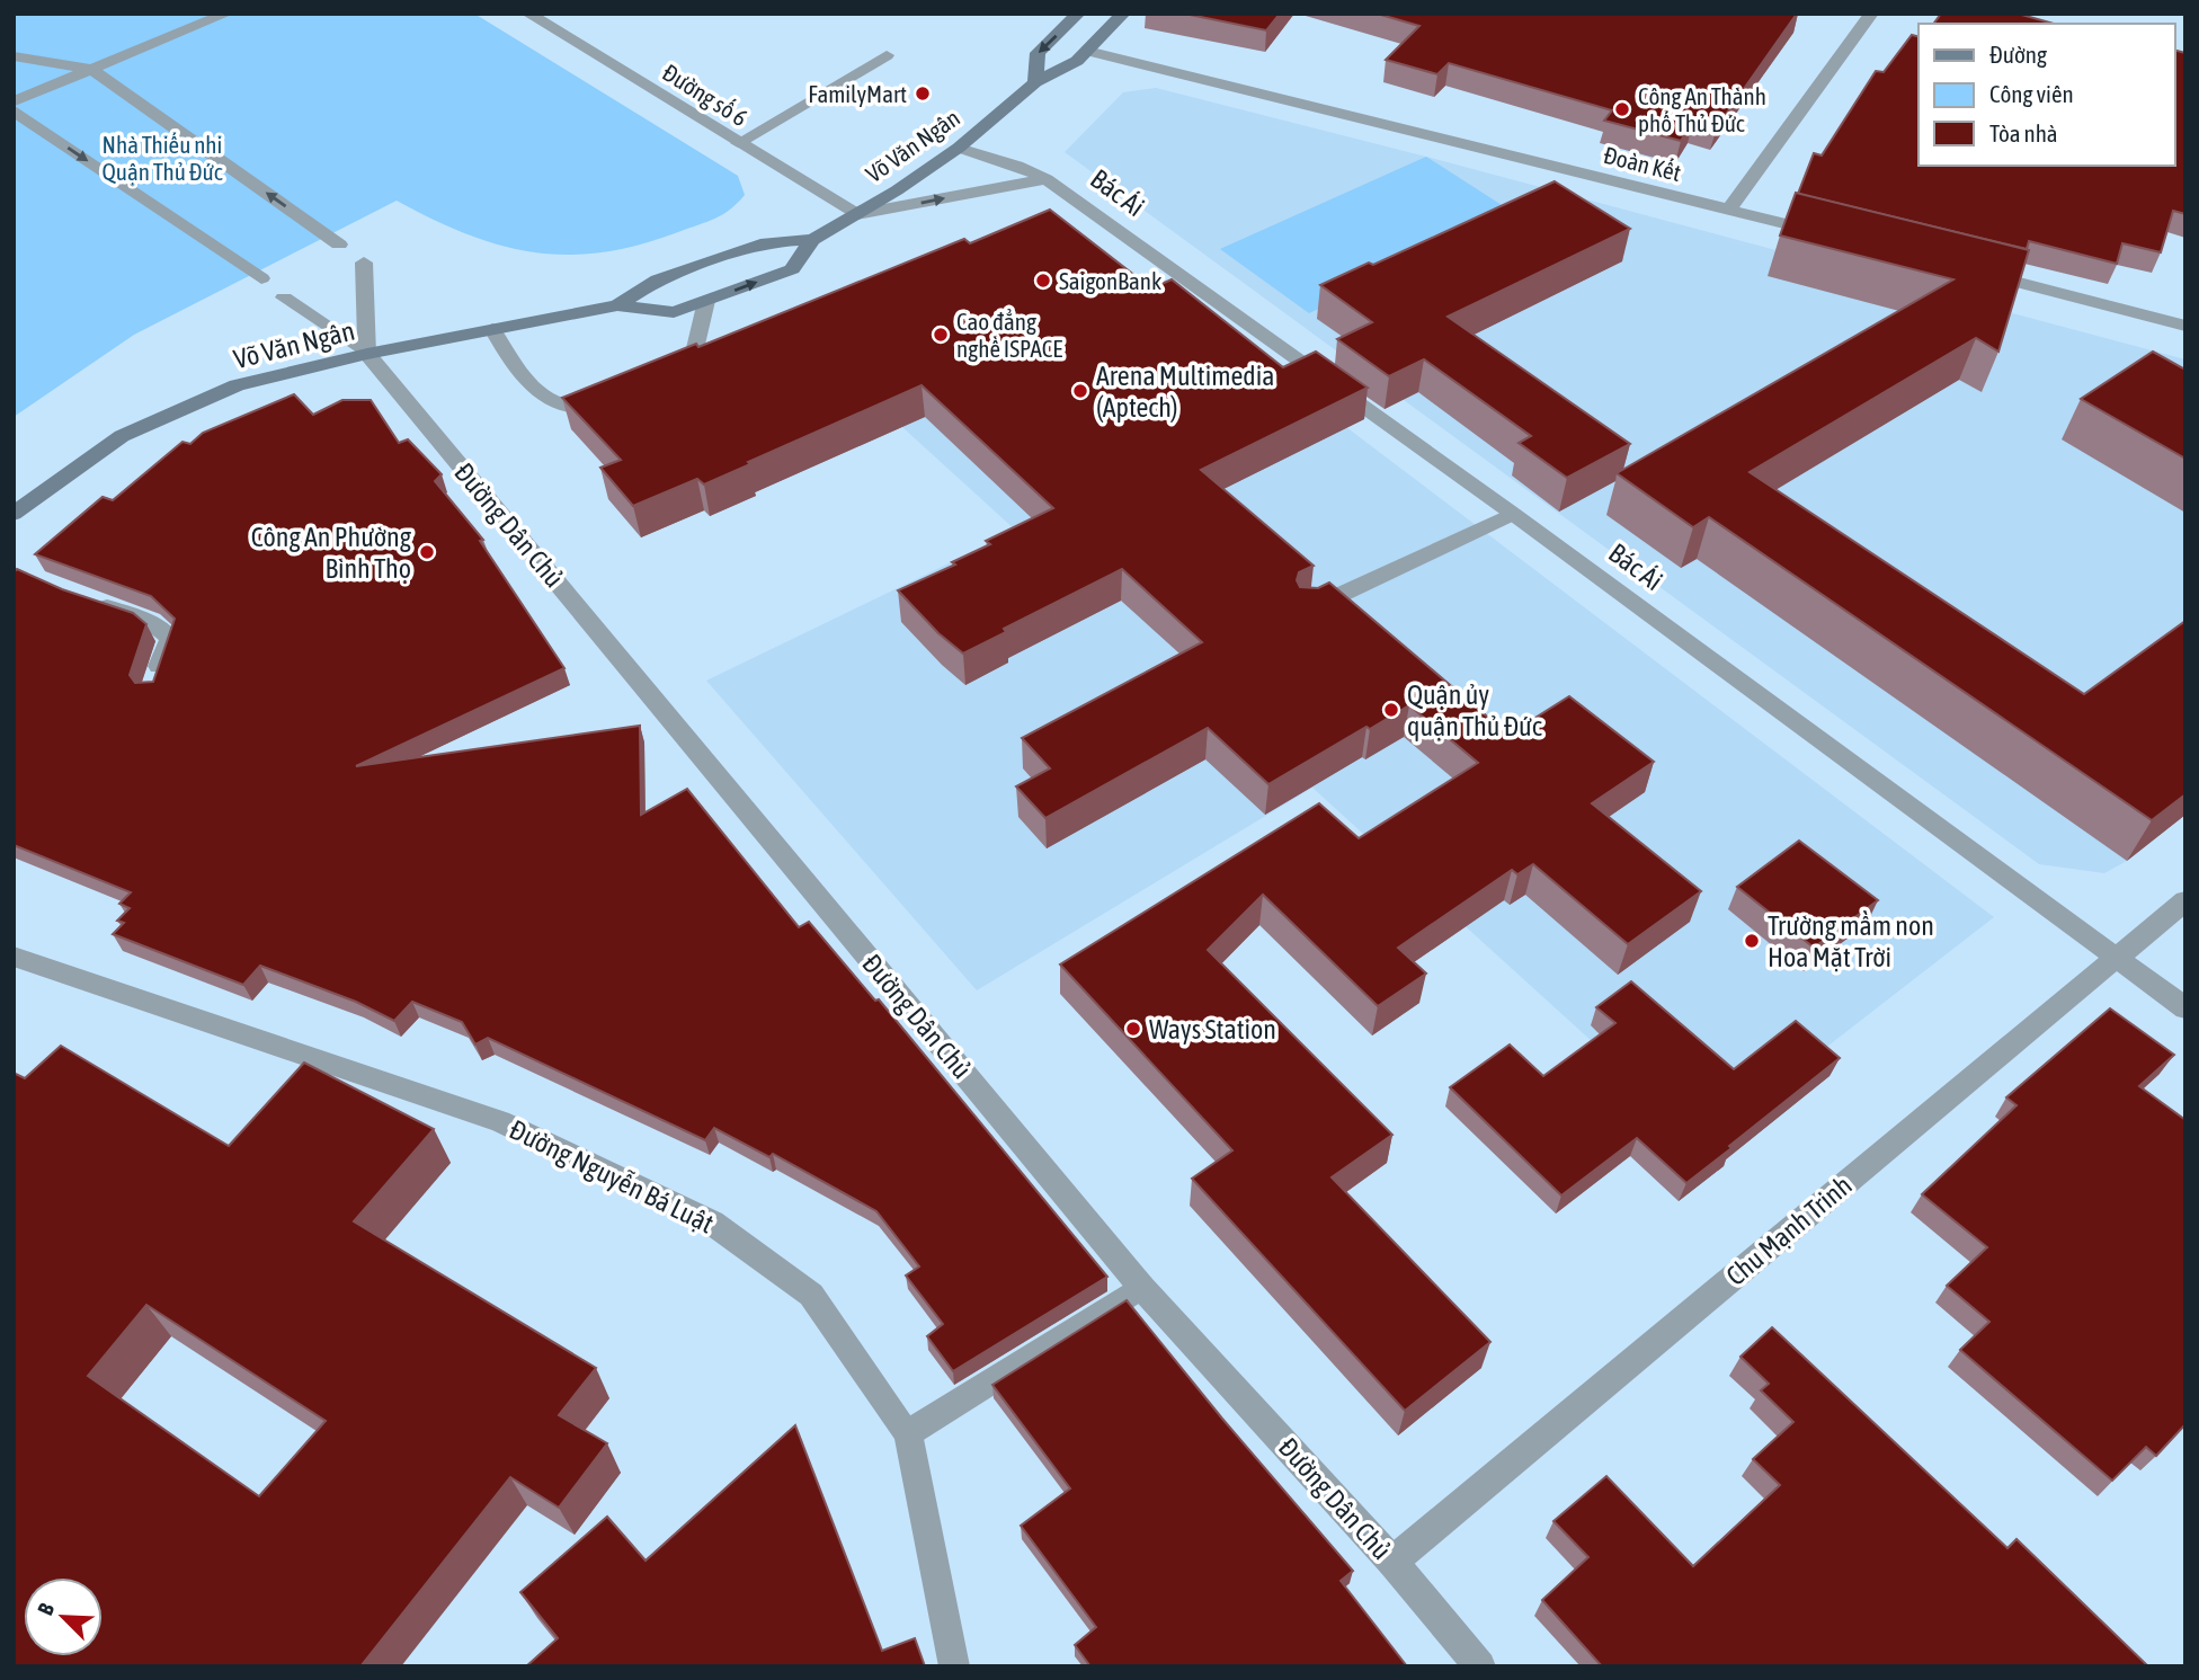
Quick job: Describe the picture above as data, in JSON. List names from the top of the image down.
{
  "streets": {
    "main road": ["Võ Văn Ngân"],
    "street": [
      "Đường số 6",
      "Đoàn Kết",
      "Bác Ái",
      "Đường Dân Chủ",
      "Đường Nguyễn Bá Luật",
      "Chu Mạnh Trinh"
    ]
  },
  "crossings": [
    ["Đường số 6", "Võ Văn Ngân"],
    ["Đường số 6", "Bác Ái"],
    ["Võ Văn Ngân", "Đoàn Kết"],
    ["Võ Văn Ngân", "Bác Ái"],
    ["Võ Văn Ngân", "Đường Dân Chủ"],
    ["Bác Ái", "Chu Mạnh Trinh"],
    ["Đường Dân Chủ", "Chu Mạnh Trinh"]
  ],
  "parks": ["Nhà Thiếu nhi Quận Thủ Đức"],
  "places": [
    "FamilyMart",
    "Công An Thành phố Thủ Đức",
    "SaigonBank",
    "Cao đẳng nghề ISPACE",
    "Arena Multimedia (Aptech)",
    "Công An Phường Bình Thọ",
    "Quận ủy quận Thủ Đức",
    "Trường mầm non Hoa Mặt Trời",
    "Ways Station"
  ],
  "legend": ["Đường", "Công viên", "Tòa nhà"],
  "north": "top left"
}
